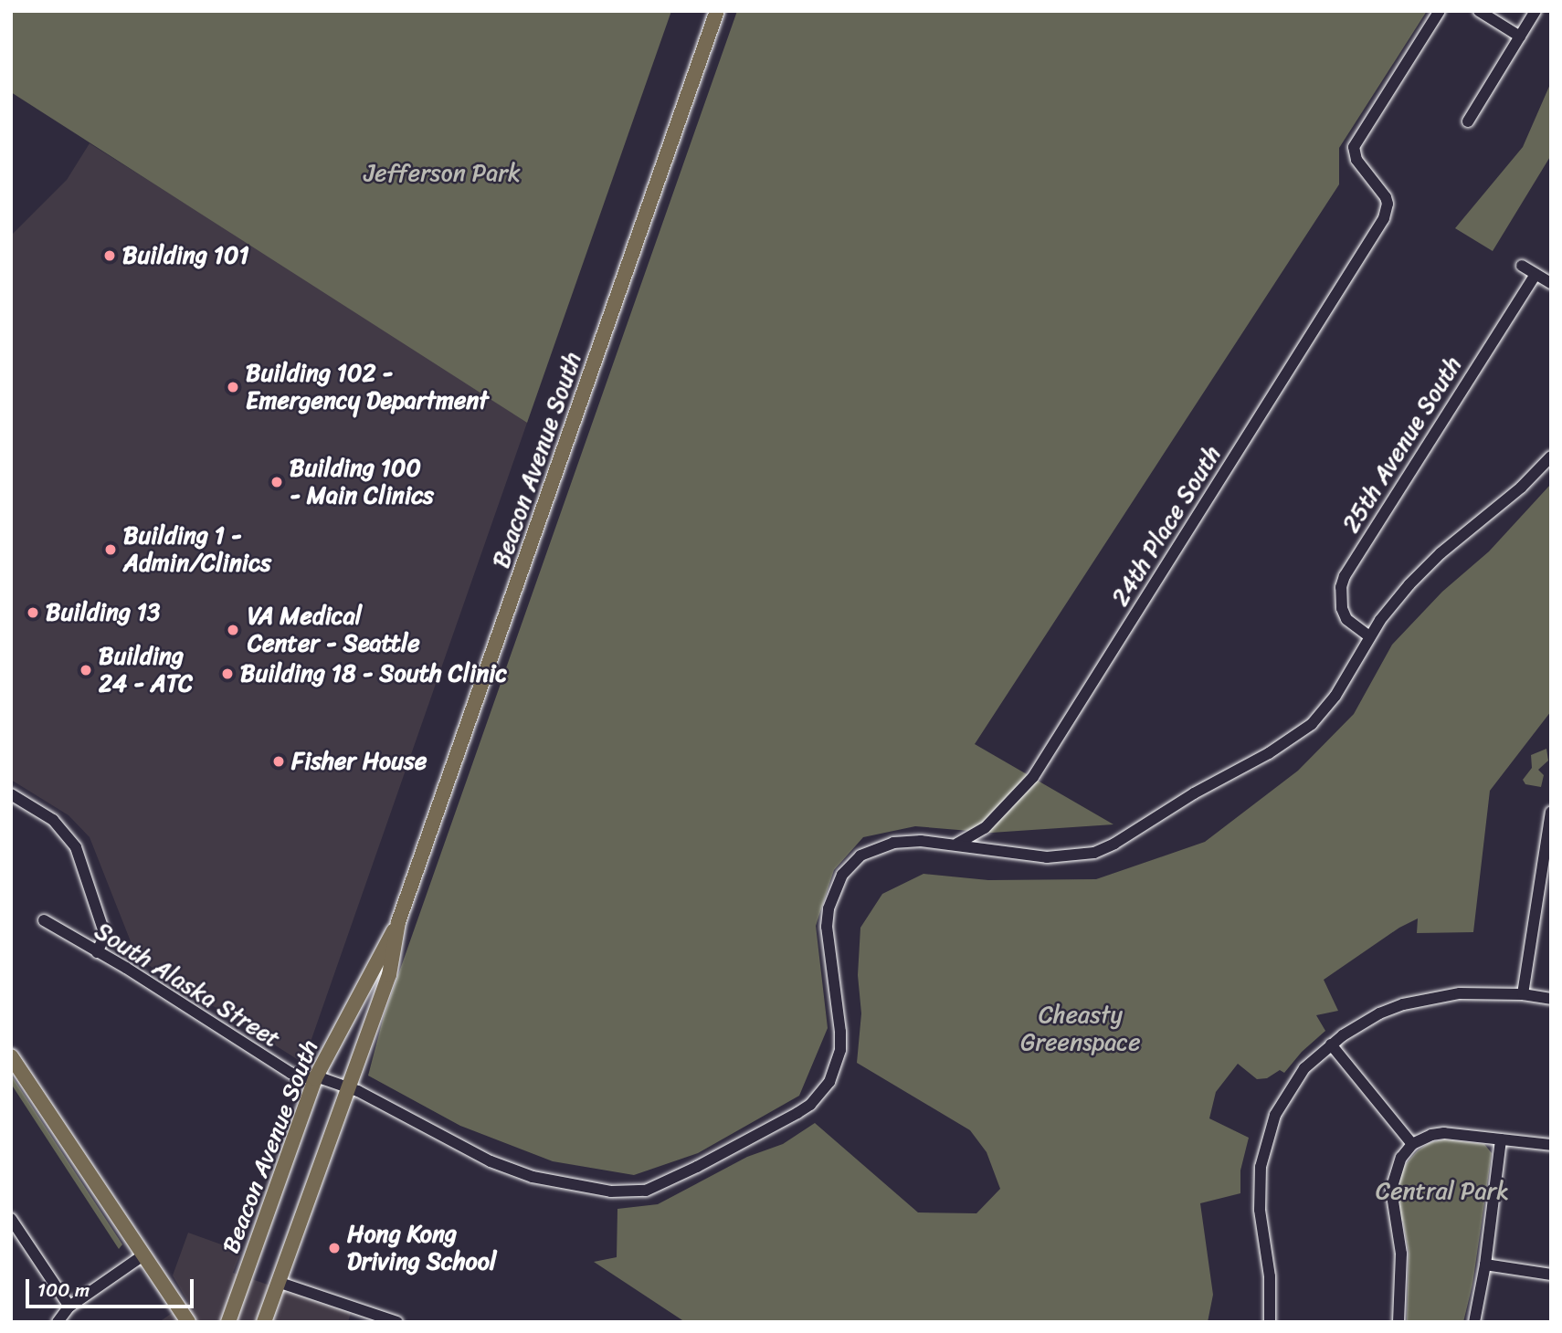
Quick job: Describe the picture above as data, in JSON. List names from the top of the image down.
{
  "streets": {
    "main road": ["Beacon Avenue South"],
    "street": ["25th Avenue South", "24th Place South", "South Alaska Street"]
  },
  "crossings": [
    ["25th Avenue South", "South Alaska Street"],
    ["Beacon Avenue South", "South Alaska Street"],
    ["24th Place South", "South Alaska Street"]
  ],
  "parks": ["Jefferson Park", "Cheasty Greenspace", "Central Park"],
  "places": [
    "Building 101",
    "Building 102 - Emergency Department",
    "Building 100 - Main Clinics",
    "Building 1 - Admin/Clinics",
    "Building 13",
    "VA Medical Center - Seattle",
    "Building 24 - ATC",
    "Building 18 - South Clinic",
    "Fisher House",
    "Hong Kong Driving School"
  ],
  "scale_bar": "100 m"
}
